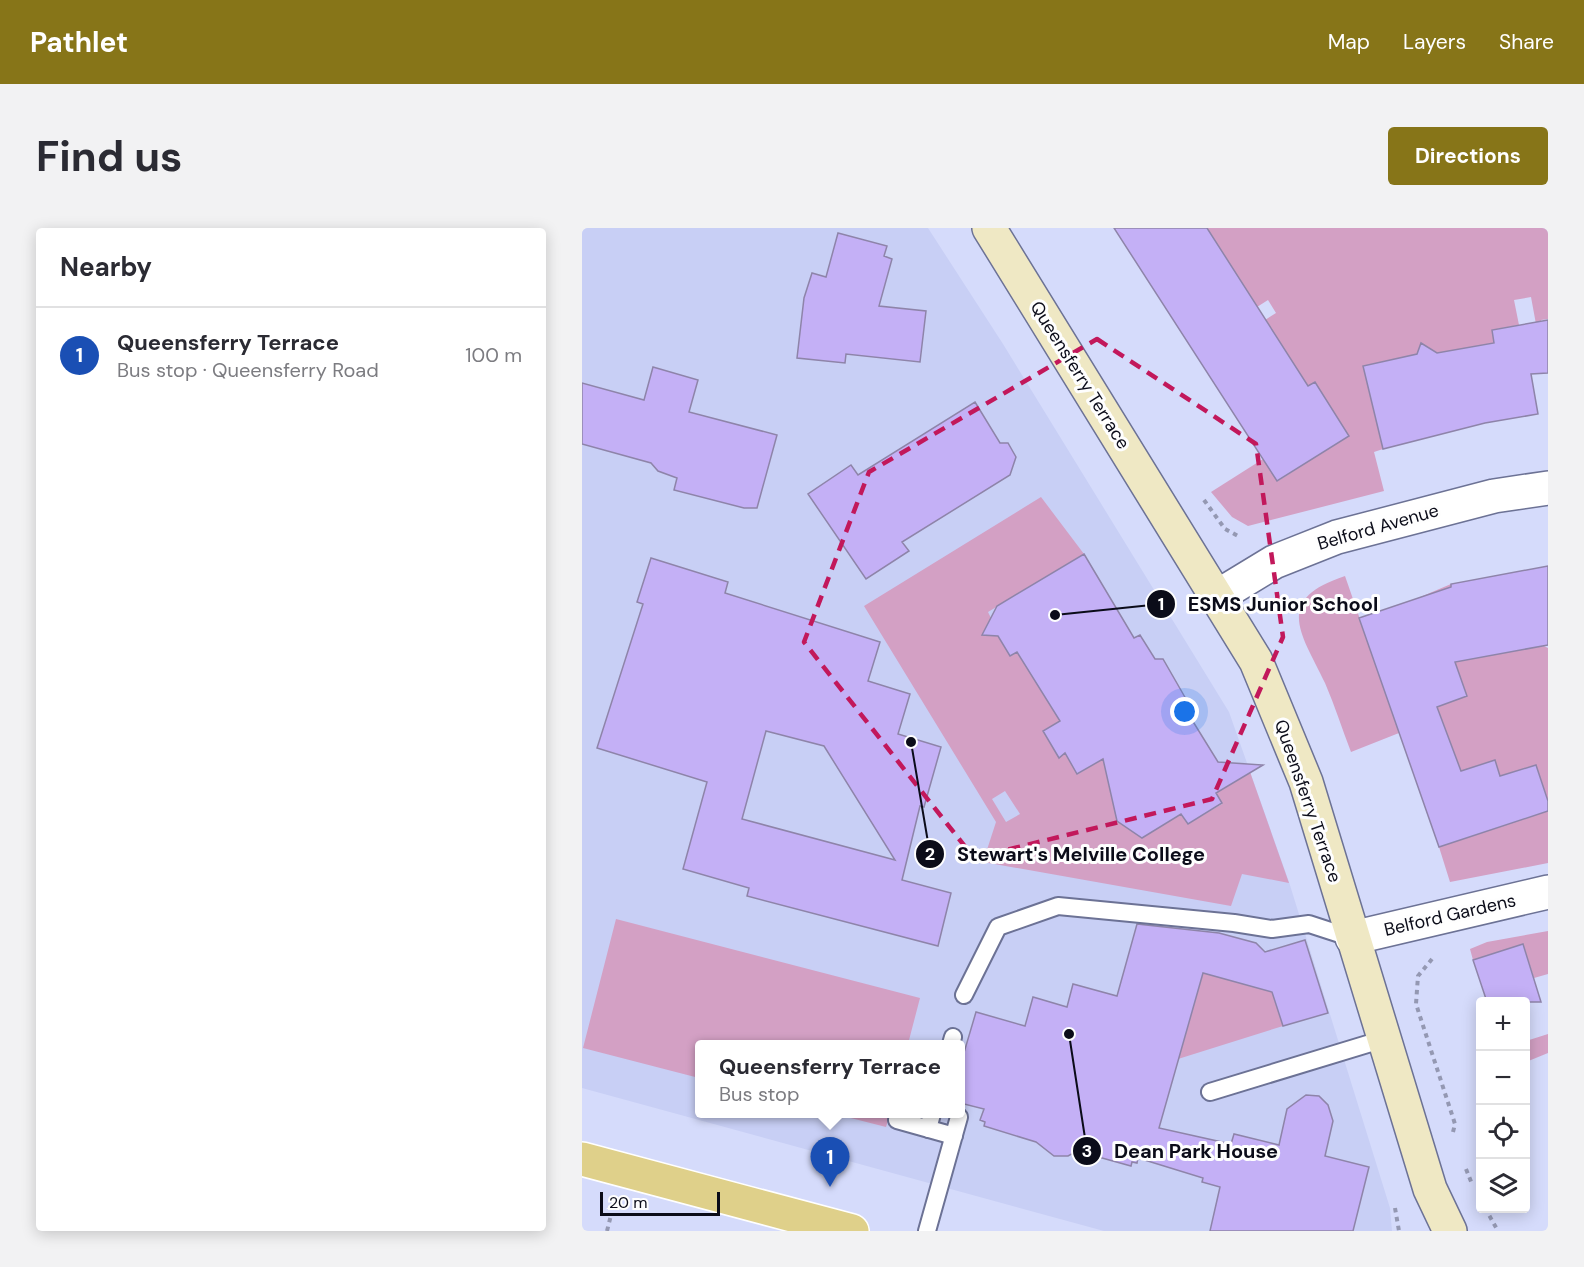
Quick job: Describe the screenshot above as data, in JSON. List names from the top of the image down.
{
  "streets": {
    "street": ["Queensferry Terrace", "Belford Avenue", "Belford Gardens"]
  },
  "crossings": [
    ["Queensferry Terrace", "Belford Avenue"],
    ["Queensferry Terrace", "Belford Gardens"]
  ],
  "places": ["ESMS Junior School", "Stewart's Melville College", "Dean Park House"],
  "scale_bar": "20 m",
  "page": {
    "header": "Pathlet",
    "nav": ["Map", "Layers", "Share"],
    "buttons": "Directions",
    "title": "Find us",
    "heading": "Nearby",
    "list": [
      {
        "mark": "1",
        "name": "Queensferry Terrace",
        "note": "Bus stop · Queensferry Road",
        "value": "100 m"
      }
    ],
    "map_buttons": ["+", "−"],
    "popup": ["Queensferry Terrace", "Bus stop"],
    "pins": "1",
    "scale": "20 m"
  }
}
